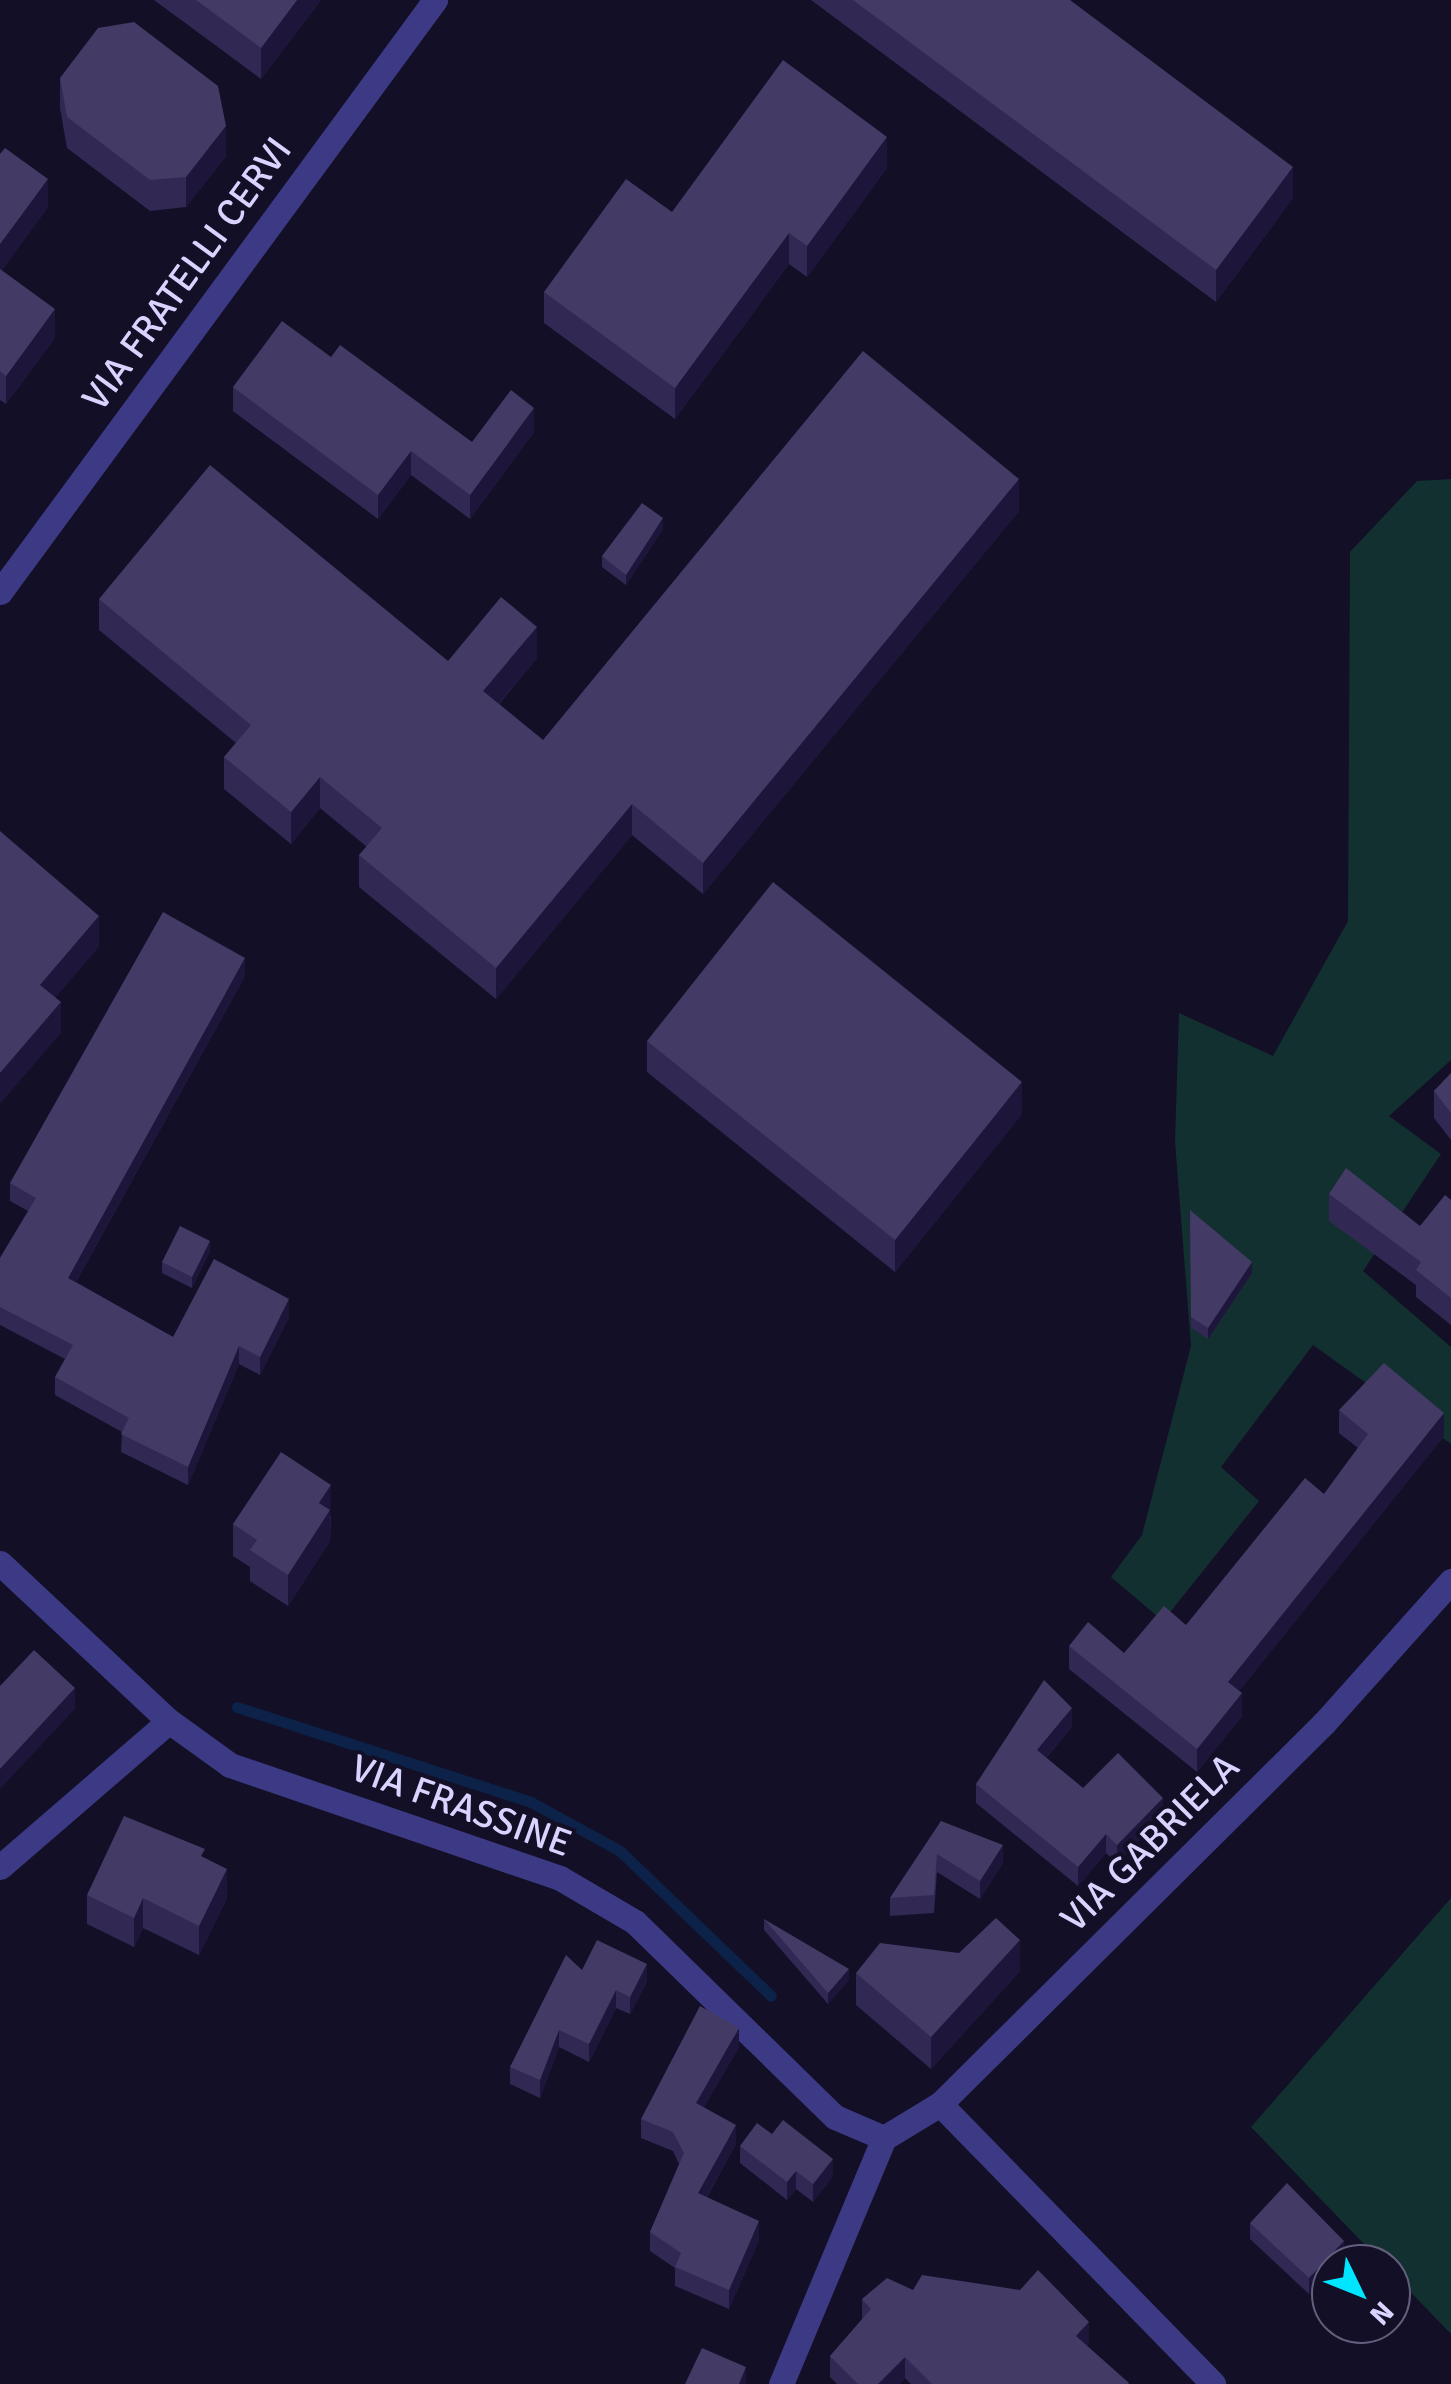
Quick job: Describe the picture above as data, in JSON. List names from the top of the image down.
{
  "streets": {
    "street": ["VIA FRATELLI CERVI", "VIA FRASSINE", "VIA GABRIELA"]
  },
  "crossings": [
    ["VIA FRASSINE", "VIA GABRIELA"]
  ],
  "north": "bottom right"
}
